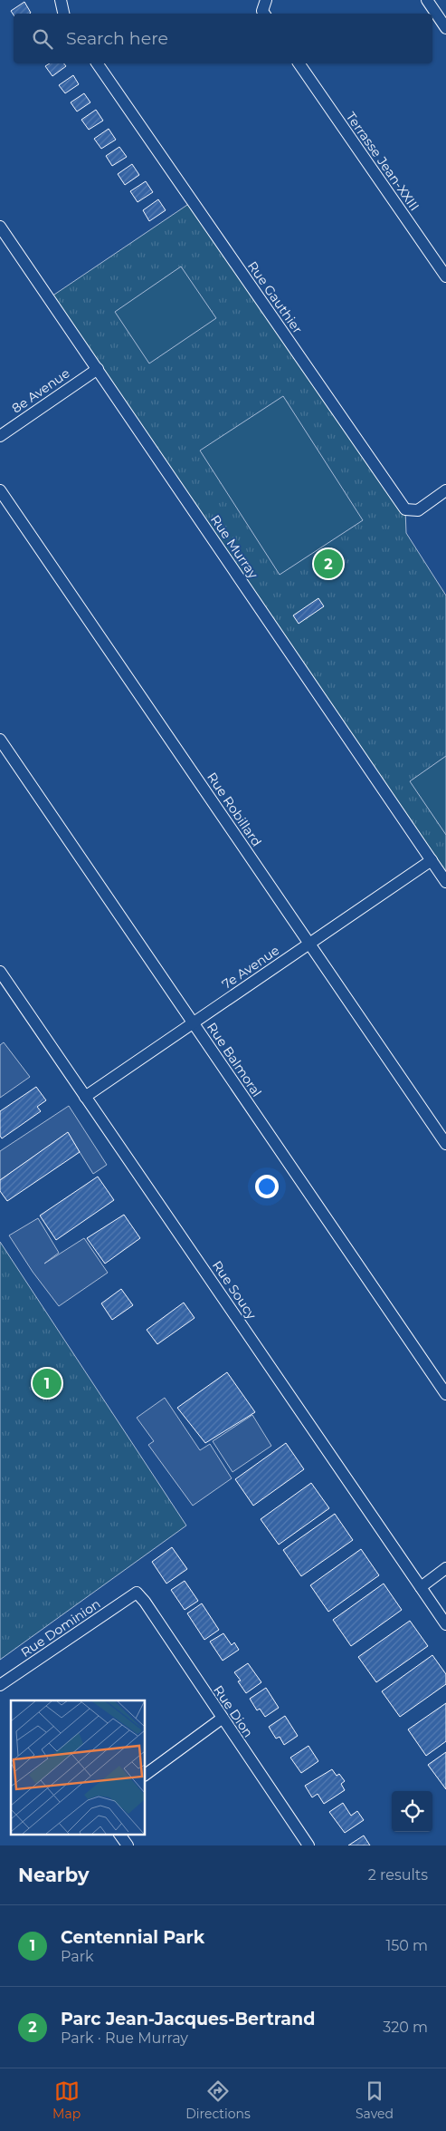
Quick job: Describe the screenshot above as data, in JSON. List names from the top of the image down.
{
  "streets": {
    "street": [
      "Terrasse Jean-XXIII",
      "Rue Gauthier",
      "8e Avenue",
      "Rue Murray",
      "Rue Robillard",
      "7e Avenue",
      "Rue Balmoral",
      "Rue Soucy",
      "Rue Dominion",
      "Rue Dion"
    ]
  },
  "crossings": [
    ["8e Avenue", "Rue Murray"],
    ["Rue Murray", "7e Avenue"],
    ["Rue Robillard", "7e Avenue"],
    ["7e Avenue", "Rue Balmoral"],
    ["7e Avenue", "Rue Soucy"],
    ["Rue Dominion", "Rue Dion"]
  ],
  "page": {
    "search": "Search here",
    "pins": ["2", "1"],
    "heading": ["Nearby", "2 results"],
    "list": [
      {
        "mark": "1",
        "name": "Centennial Park",
        "note": "Park",
        "value": "150 m"
      },
      {
        "mark": "2",
        "name": "Parc Jean-Jacques-Bertrand",
        "note": "Park · Rue Murray",
        "value": "320 m"
      }
    ],
    "nav": ["Map", "Directions", "Saved"]
  }
}
